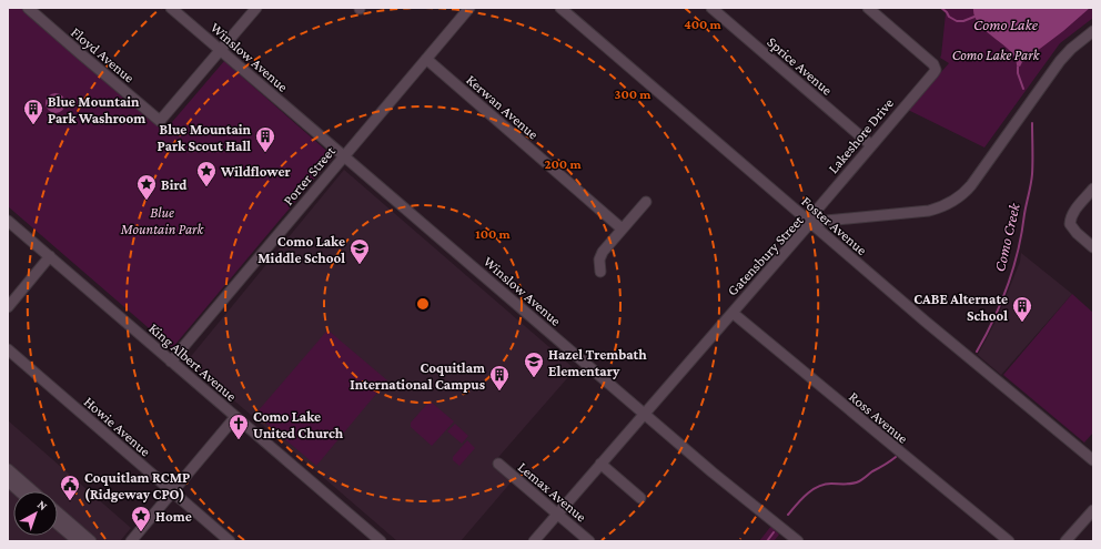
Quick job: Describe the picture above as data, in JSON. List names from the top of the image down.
{
  "streets": {
    "street": [
      "Floyd Avenue",
      "Winslow Avenue",
      "Sprice Avenue",
      "Kerwan Avenue",
      "Lakeshore Drive",
      "Porter Street",
      "Foster Avenue",
      "Gatensbury Street",
      "King Albert Avenue",
      "Ross Avenue",
      "Howie Avenue",
      "Lemax Avenue"
    ]
  },
  "crossings": [
    ["Floyd Avenue", "Winslow Avenue"],
    ["Winslow Avenue", "Porter Street"],
    ["Winslow Avenue", "Gatensbury Street"],
    ["Sprice Avenue", "Lakeshore Drive"],
    ["Kerwan Avenue", "Porter Street"],
    ["Lakeshore Drive", "Foster Avenue"],
    ["Lakeshore Drive", "Gatensbury Street"],
    ["Porter Street", "King Albert Avenue"],
    ["Foster Avenue", "Gatensbury Street"],
    ["Gatensbury Street", "Ross Avenue"],
    ["Gatensbury Street", "Lemax Avenue"]
  ],
  "water": ["Como Lake", "Como Creek"],
  "parks": ["Como Lake Park", "Blue Mountain Park"],
  "places": {
    "building": [
      "Blue Mountain Park Washroom",
      "Blue Mountain Park Scout Hall",
      "CABE Alternate School",
      "Coquitlam International Campus"
    ],
    "place": ["Wildflower", "Bird", "Home"],
    "school or university": ["Como Lake Middle School", "Hazel Trembath Elementary"],
    "church": ["Como Lake United Church"],
    "public building": ["Coquitlam RCMP (Ridgeway CPO)"]
  },
  "north": "top right",
  "rings": [
    "400 m",
    "300 m",
    "200 m",
    "100 m"
  ]
}
